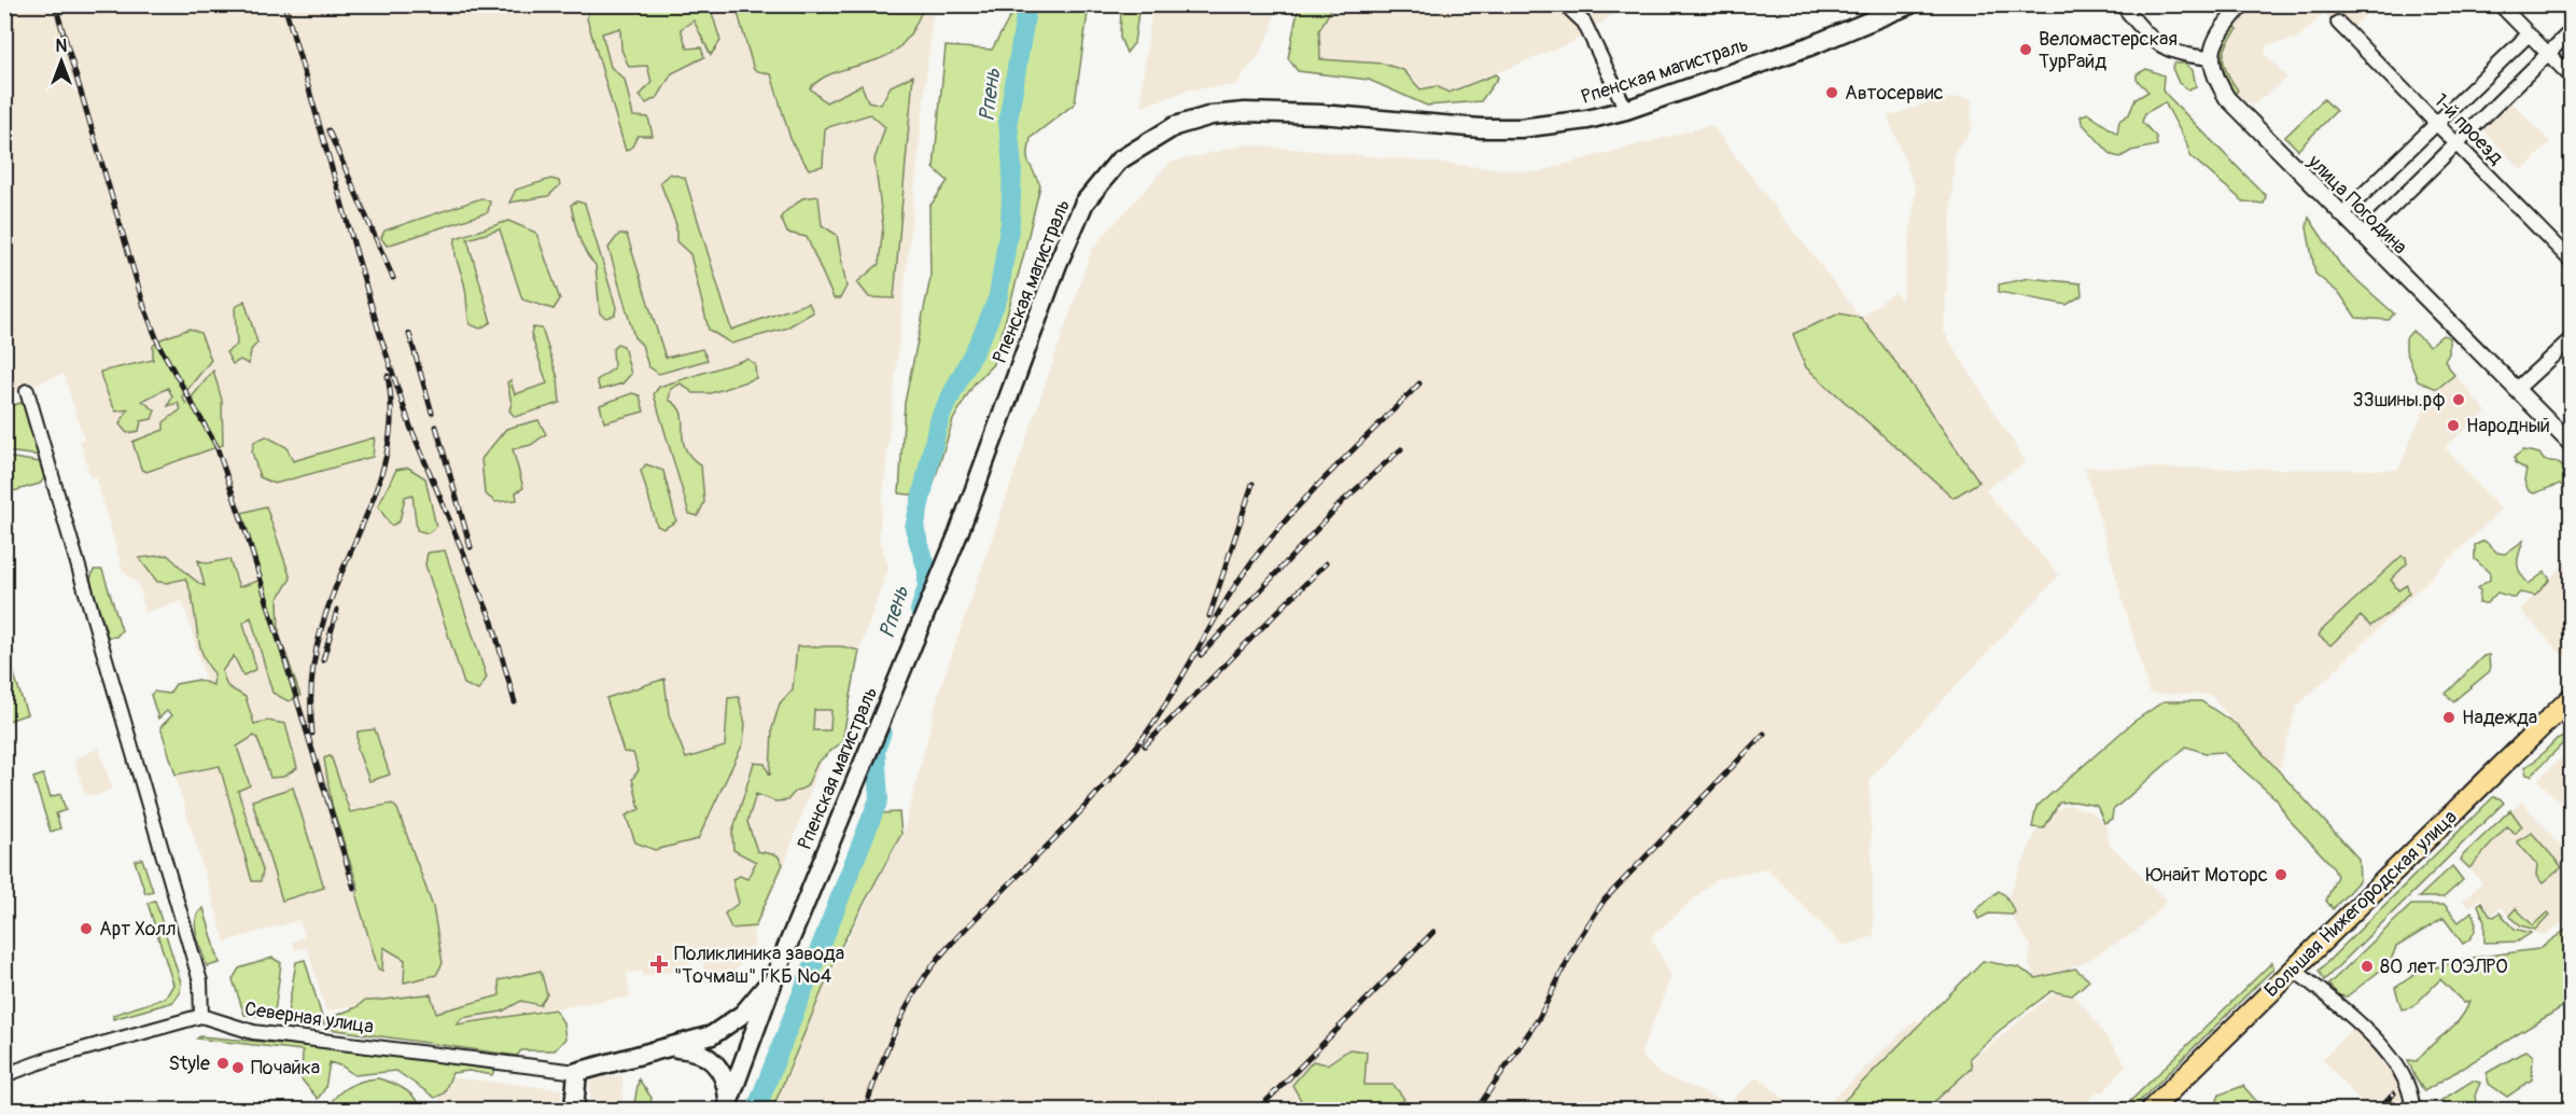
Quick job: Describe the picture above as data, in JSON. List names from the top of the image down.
{
  "streets": {
    "main road": ["Рпенская магистраль", "Большая Нижегородская улица"],
    "street": ["1-й проезд", "улица Погодина", "Северная улица"]
  },
  "crossings": [
    ["Рпенская магистраль", "Северная улица"]
  ],
  "water": ["Рпень"],
  "places": {
    "other": [
      "Веломастерская ТурРайд",
      "Автосервис",
      "33шины.рф",
      "Народный",
      "Надежда",
      "Юнайт Моторс",
      "Арт Холл",
      "80 лет ГОЭЛРО",
      "Style",
      "Почайка"
    ],
    "health": ["Поликлиника завода \"Точмаш\" ГКБ №4"]
  },
  "north": "top"
}
